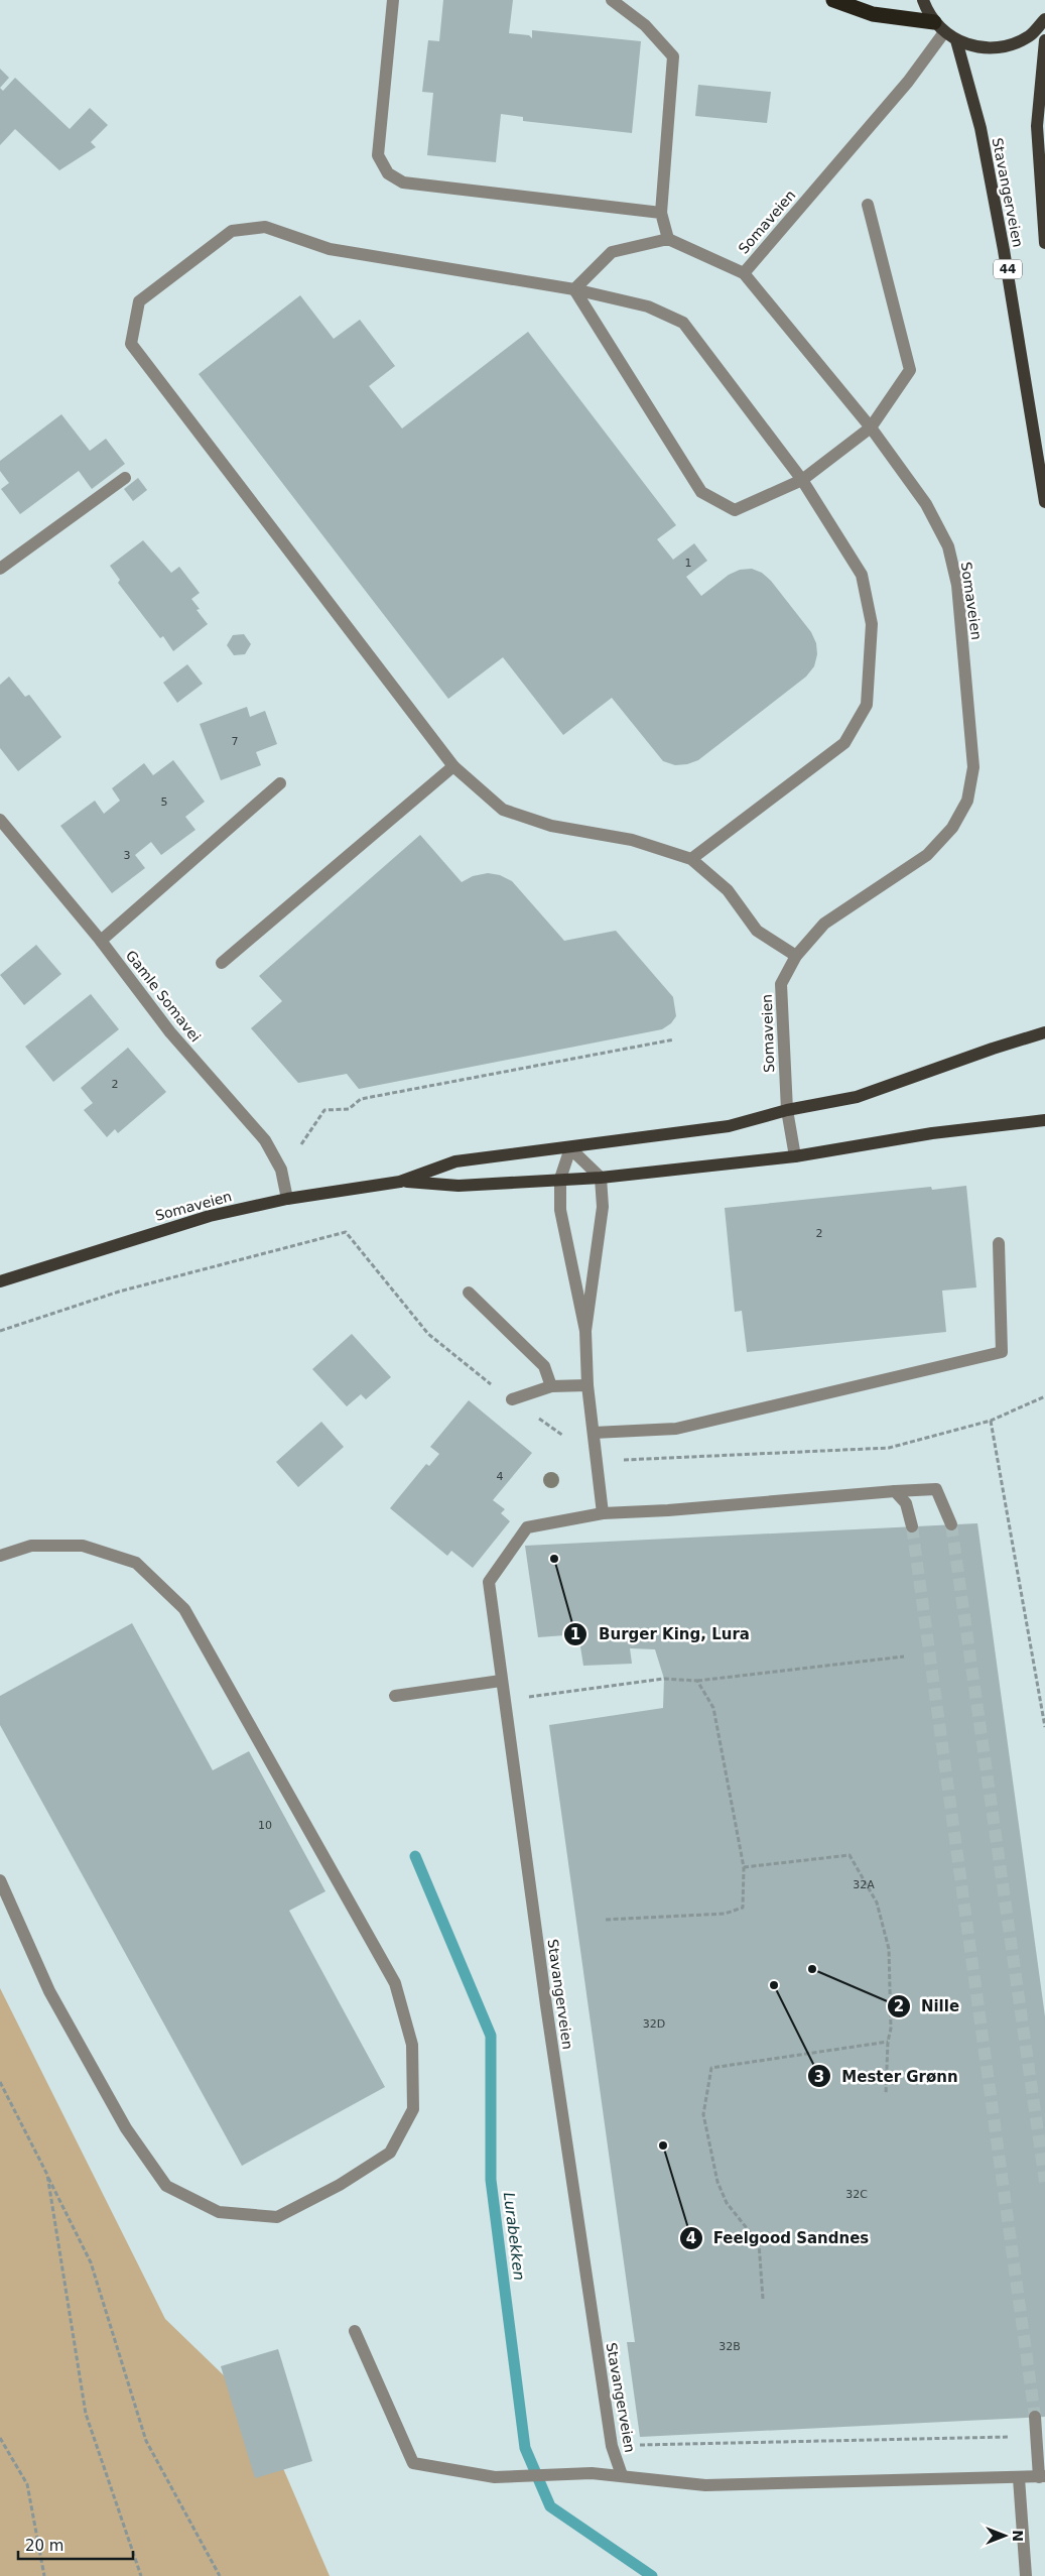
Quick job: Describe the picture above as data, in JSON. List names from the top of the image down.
{
  "streets": {
    "main road": ["Stavangerveien", "Somaveien", "44"],
    "street": ["Gamle Somavei"]
  },
  "crossings": [
    ["Somaveien", "Gamle Somavei"]
  ],
  "water": ["Lurabekken"],
  "places": [
    "Burger King, Lura",
    "Nille",
    "Mester Grønn",
    "Feelgood Sandnes"
  ],
  "house_numbers": [
    "1",
    "7",
    "5",
    "3",
    "2",
    "2",
    "4",
    "10",
    "32A",
    "32D",
    "32C",
    "32B"
  ],
  "scale_bar": "20 m",
  "north": "right"
}
